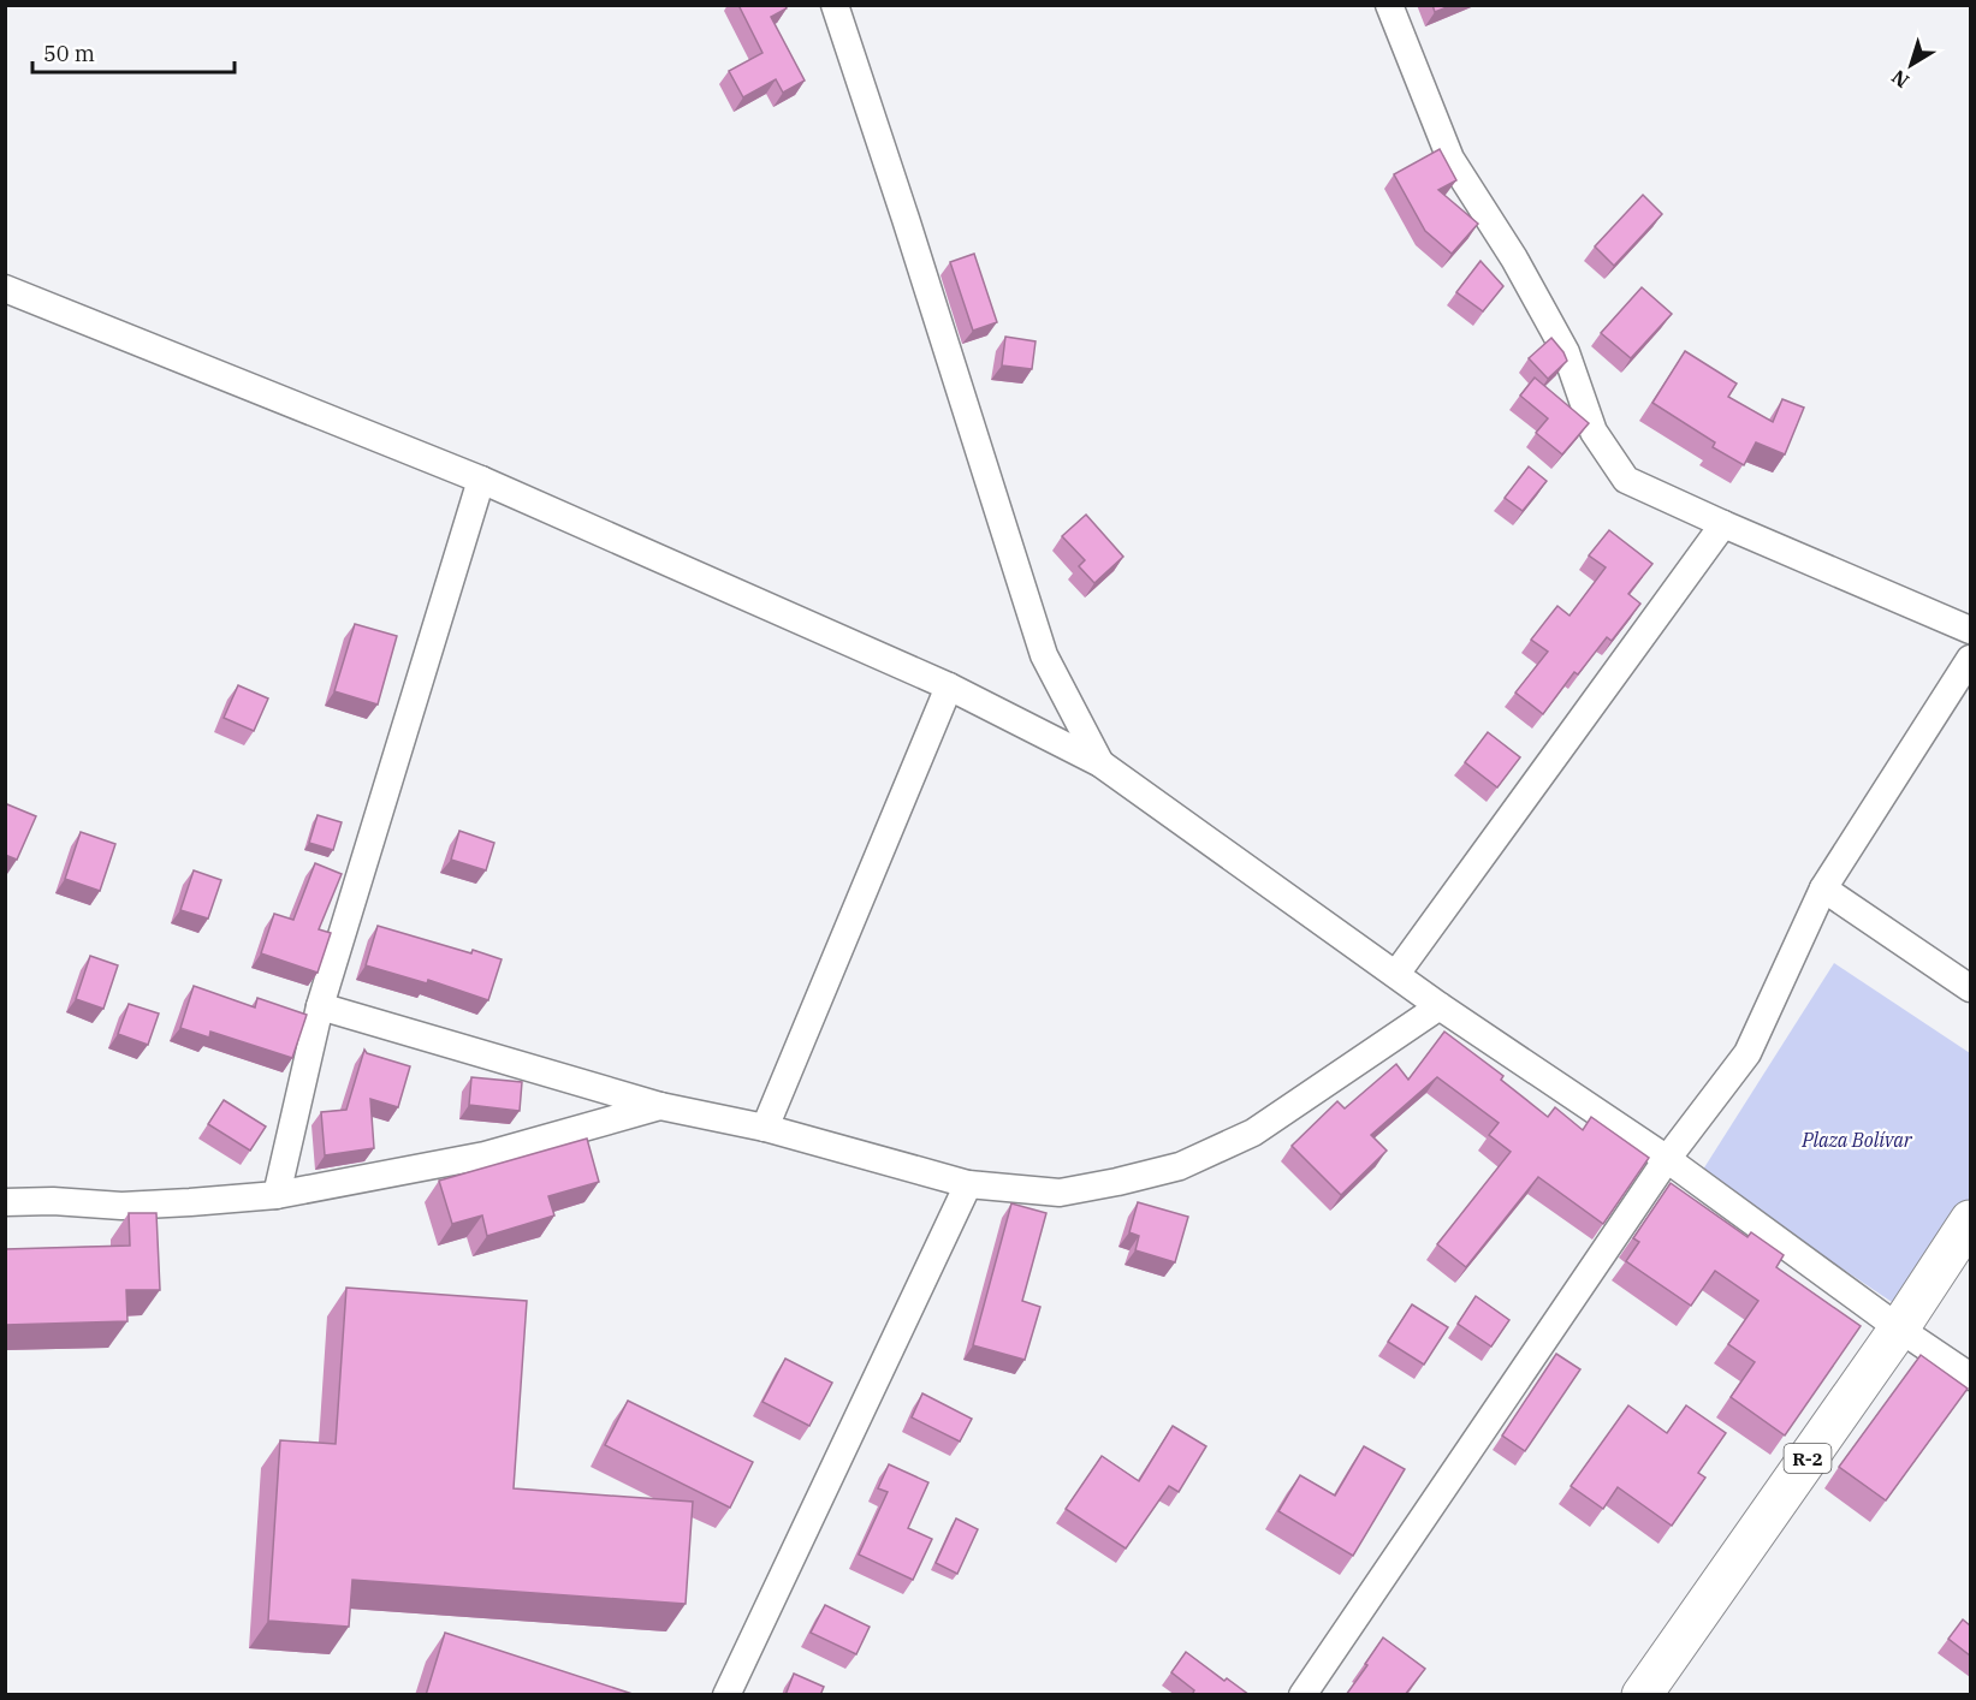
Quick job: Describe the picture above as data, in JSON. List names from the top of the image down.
{
  "streets": {
    "main road": ["R-2"]
  },
  "parks": ["Plaza Bolívar"],
  "scale_bar": "50 m",
  "north": "bottom left"
}
